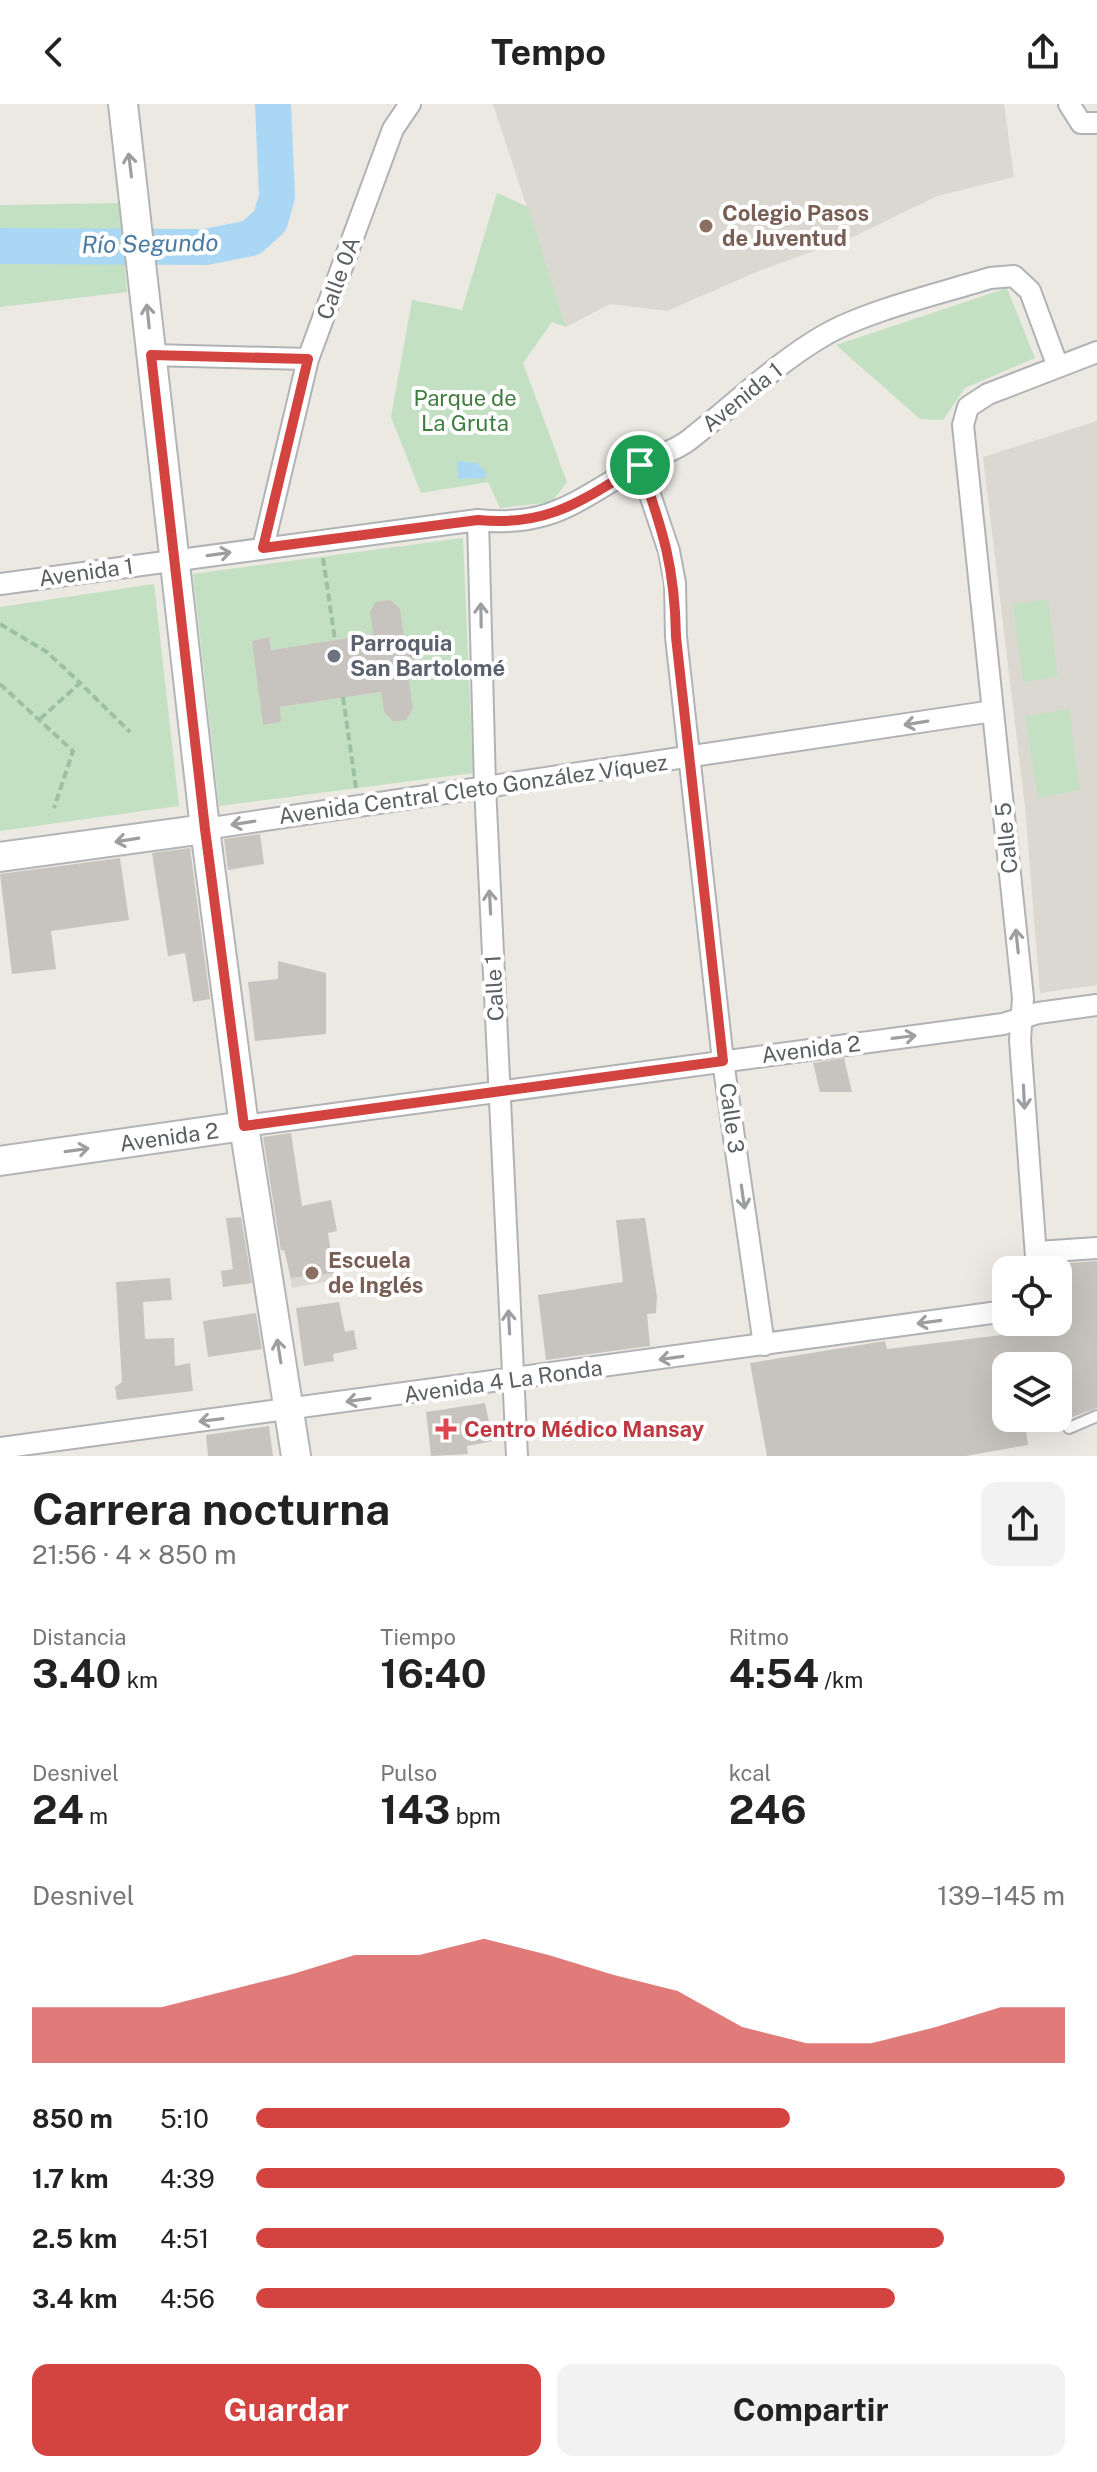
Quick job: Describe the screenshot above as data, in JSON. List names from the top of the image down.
{
  "streets": {
    "main road": ["Avenida Central Cleto González Víquez", "Avenida 2"],
    "street": [
      "Calle 0A",
      "Avenida 1",
      "Calle 5",
      "Calle 1",
      "Calle 3",
      "Avenida 4 La Ronda"
    ]
  },
  "crossings": [
    ["Calle 0A", "Avenida 1"],
    ["Avenida 1", "Calle 5"],
    ["Avenida 1", "Calle 1"],
    ["Avenida 1", "Calle 3"],
    ["Avenida Central Cleto González Víquez", "Calle 5"],
    ["Avenida Central Cleto González Víquez", "Calle 1"],
    ["Avenida Central Cleto González Víquez", "Calle 3"],
    ["Calle 5", "Avenida 2"],
    ["Calle 1", "Avenida 2"],
    ["Calle 1", "Avenida 4 La Ronda"],
    ["Avenida 2", "Calle 3"],
    ["Calle 3", "Avenida 4 La Ronda"]
  ],
  "one_way": [
    "Avenida Central Cleto González Víquez",
    "Calle 1",
    "Avenida 2",
    "Avenida 4 La Ronda"
  ],
  "water": ["Río Segundo"],
  "parks": ["Parque de La Gruta"],
  "places": {
    "other": ["Colegio Pasos de Juventud", "Parroquia San Bartolomé", "Escuela de Inglés"],
    "health": ["Centro Médico Mansay"]
  },
  "page": {
    "header": "Tempo",
    "heading": ["Carrera nocturna", "21:56 · 4 × 850 m"],
    "stats": [
      ["Distancia", "3.40 km"],
      ["Tiempo", "16:40"],
      ["Ritmo", "4:54 /km"],
      ["Desnivel", "24 m"],
      ["Pulso", "143 bpm"],
      ["kcal", "246"]
    ],
    "chart": ["Desnivel", "139–145 m"],
    "list": [
      {
        "name": "850 m",
        "note": "5:10"
      },
      {
        "name": "1.7 km",
        "note": "4:39"
      },
      {
        "name": "2.5 km",
        "note": "4:51"
      },
      {
        "name": "3.4 km",
        "note": "4:56"
      }
    ],
    "buttons": ["Guardar", "Compartir"]
  }
}
